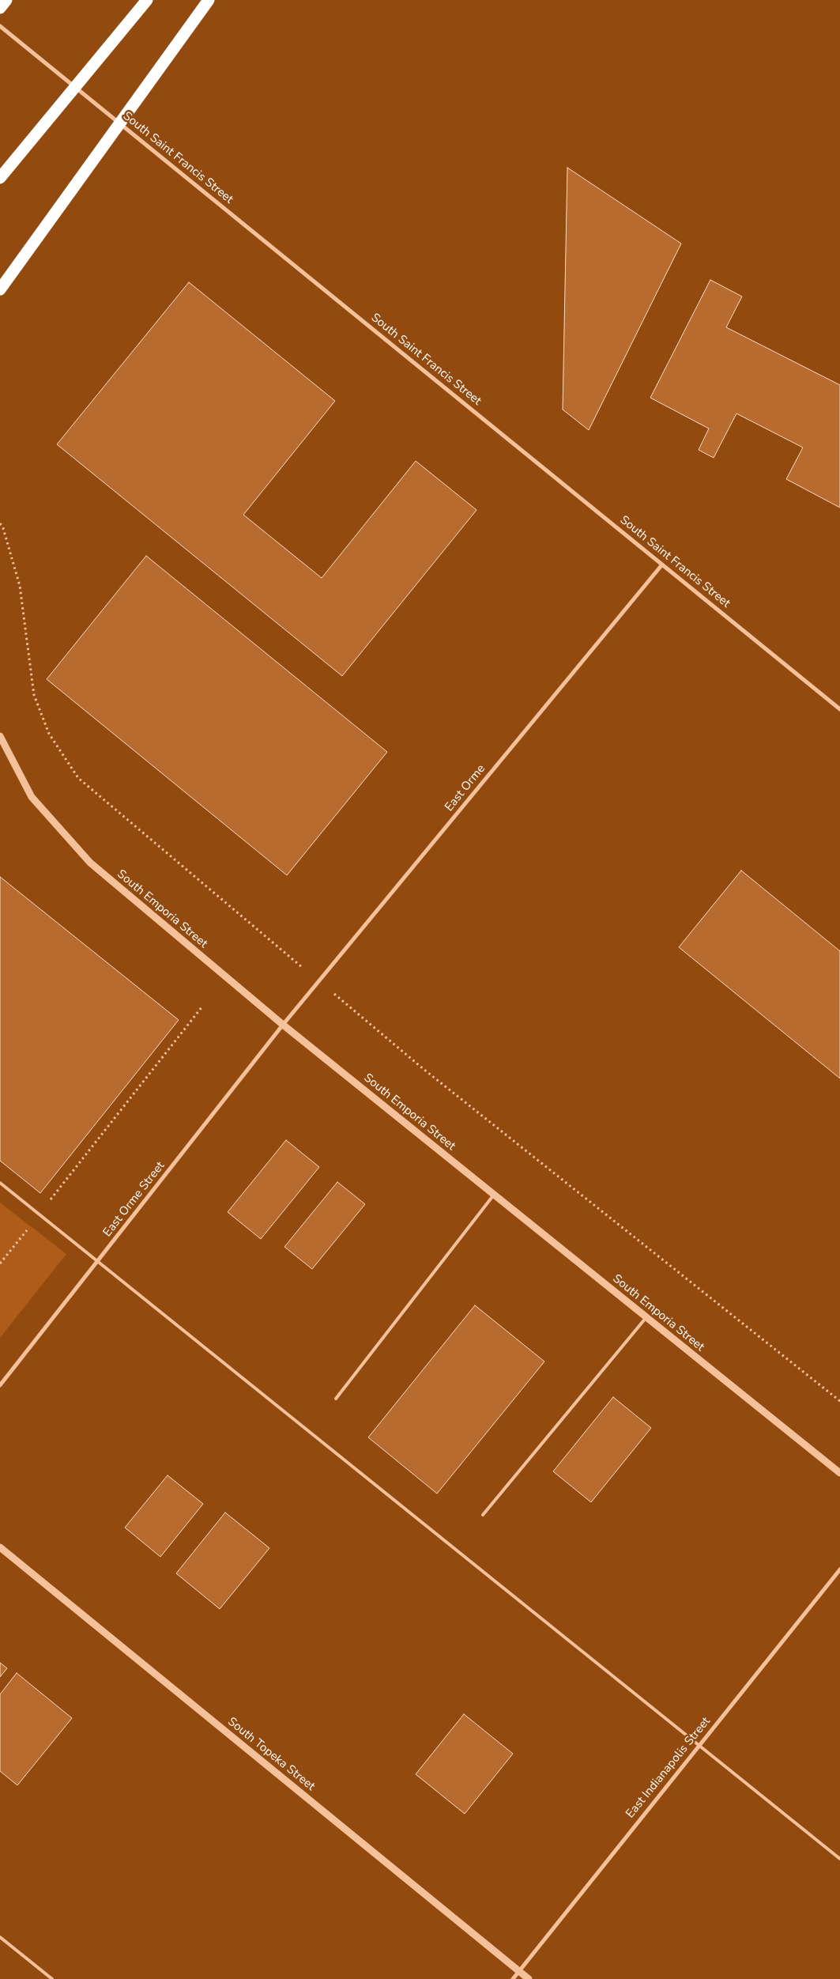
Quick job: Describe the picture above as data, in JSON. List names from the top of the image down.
{
  "streets": {
    "street": [
      "South Saint Francis Street",
      "East Orme",
      "South Emporia Street",
      "East Orme Street",
      "South Topeka Street",
      "East Indianapolis Street"
    ]
  },
  "crossings": [
    ["South Saint Francis Street", "East Orme"],
    ["East Orme", "South Emporia Street"],
    ["East Orme", "East Orme Street"],
    ["South Emporia Street", "East Orme Street"],
    ["South Topeka Street", "East Indianapolis Street"]
  ]
}
